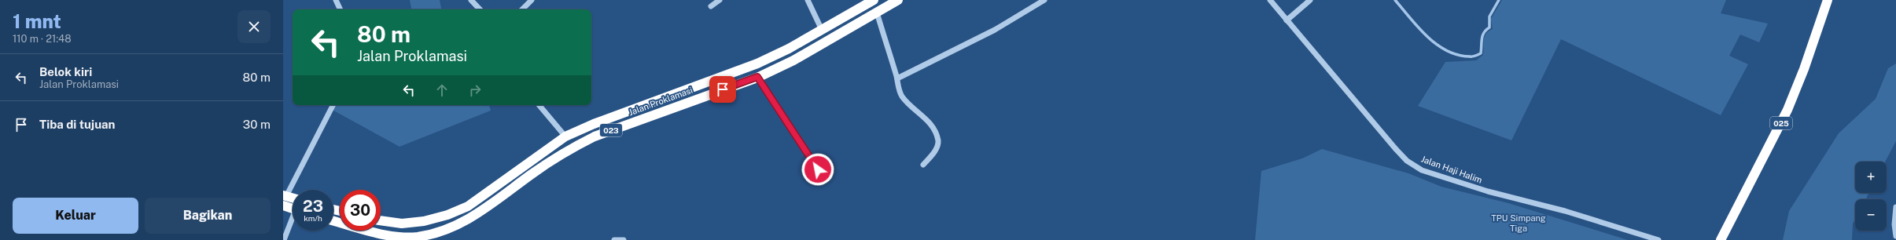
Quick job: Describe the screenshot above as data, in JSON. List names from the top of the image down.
{
  "streets": {
    "highway": ["Jalan Proklamasi", "025", "023"],
    "street": ["Jalan Haji Halim"]
  },
  "parks": ["TPU Simpang Tiga"],
  "page": {
    "heading": ["1 mnt", "110 m · 21:48"],
    "turn": ["80 m", "Jalan Proklamasi"],
    "list": [
      {
        "name": "Belok kiri",
        "note": "Jalan Proklamasi",
        "value": "80 m"
      },
      {
        "name": "Tiba di tujuan",
        "value": "30 m"
      }
    ],
    "map_buttons": ["+", "−"],
    "speed": "23 km/h",
    "limit": "30",
    "buttons": ["Keluar", "Bagikan"]
  }
}
